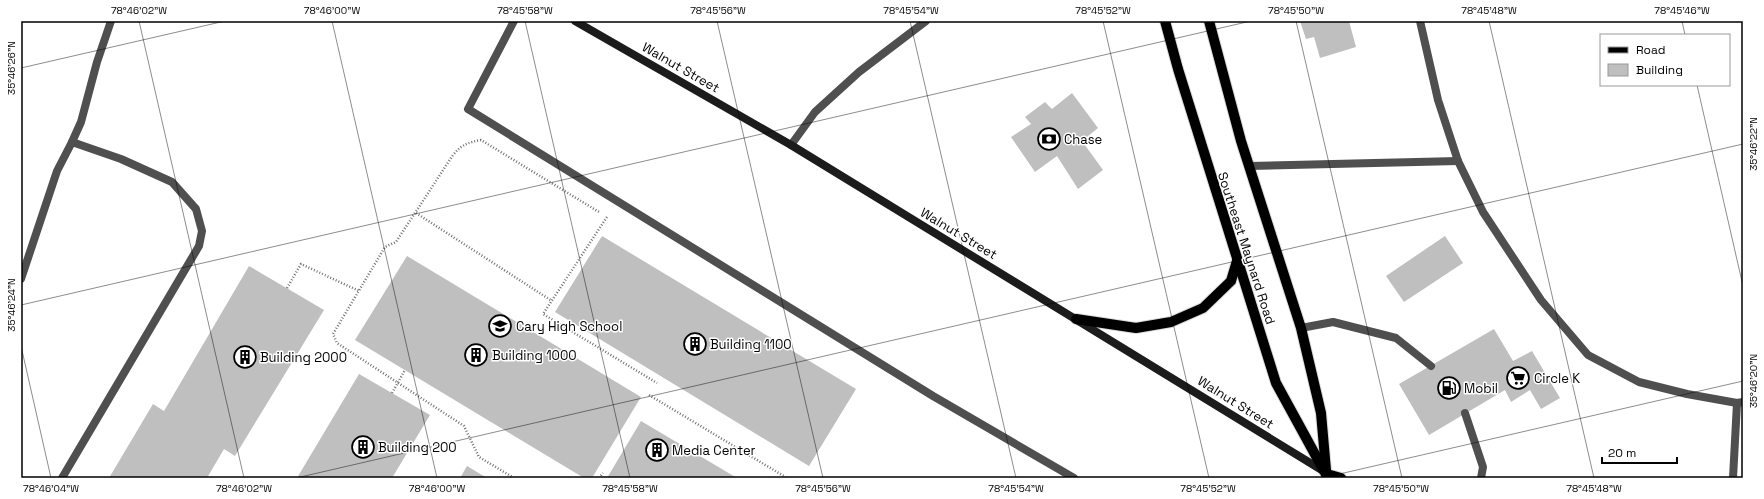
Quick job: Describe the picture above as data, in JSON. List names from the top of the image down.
{
  "streets": {
    "main road": ["Walnut Street", "Southeast Maynard Road"]
  },
  "crossings": [
    ["Walnut Street", "Southeast Maynard Road"]
  ],
  "places": {
    "bank": ["Chase"],
    "school or university": ["Cary High School"],
    "building": [
      "Building 1100",
      "Building 1000",
      "Building 2000",
      "Building 200",
      "Media Center"
    ],
    "supermarket": ["Circle K"],
    "fuel station": ["Mobil"]
  },
  "legend": ["Road", "Building"],
  "scale_bar": "20 m",
  "coordinates": [
    "78°46'02\"W",
    "78°46'00\"W",
    "78°45'58\"W",
    "78°45'56\"W",
    "78°45'54\"W",
    "78°45'52\"W",
    "78°45'50\"W",
    "78°45'48\"W",
    "78°45'46\"W",
    "35°46'26\"N",
    "35°46'22\"N",
    "35°46'24\"N",
    "35°46'20\"N",
    "78°46'04\"W"
  ]
}
